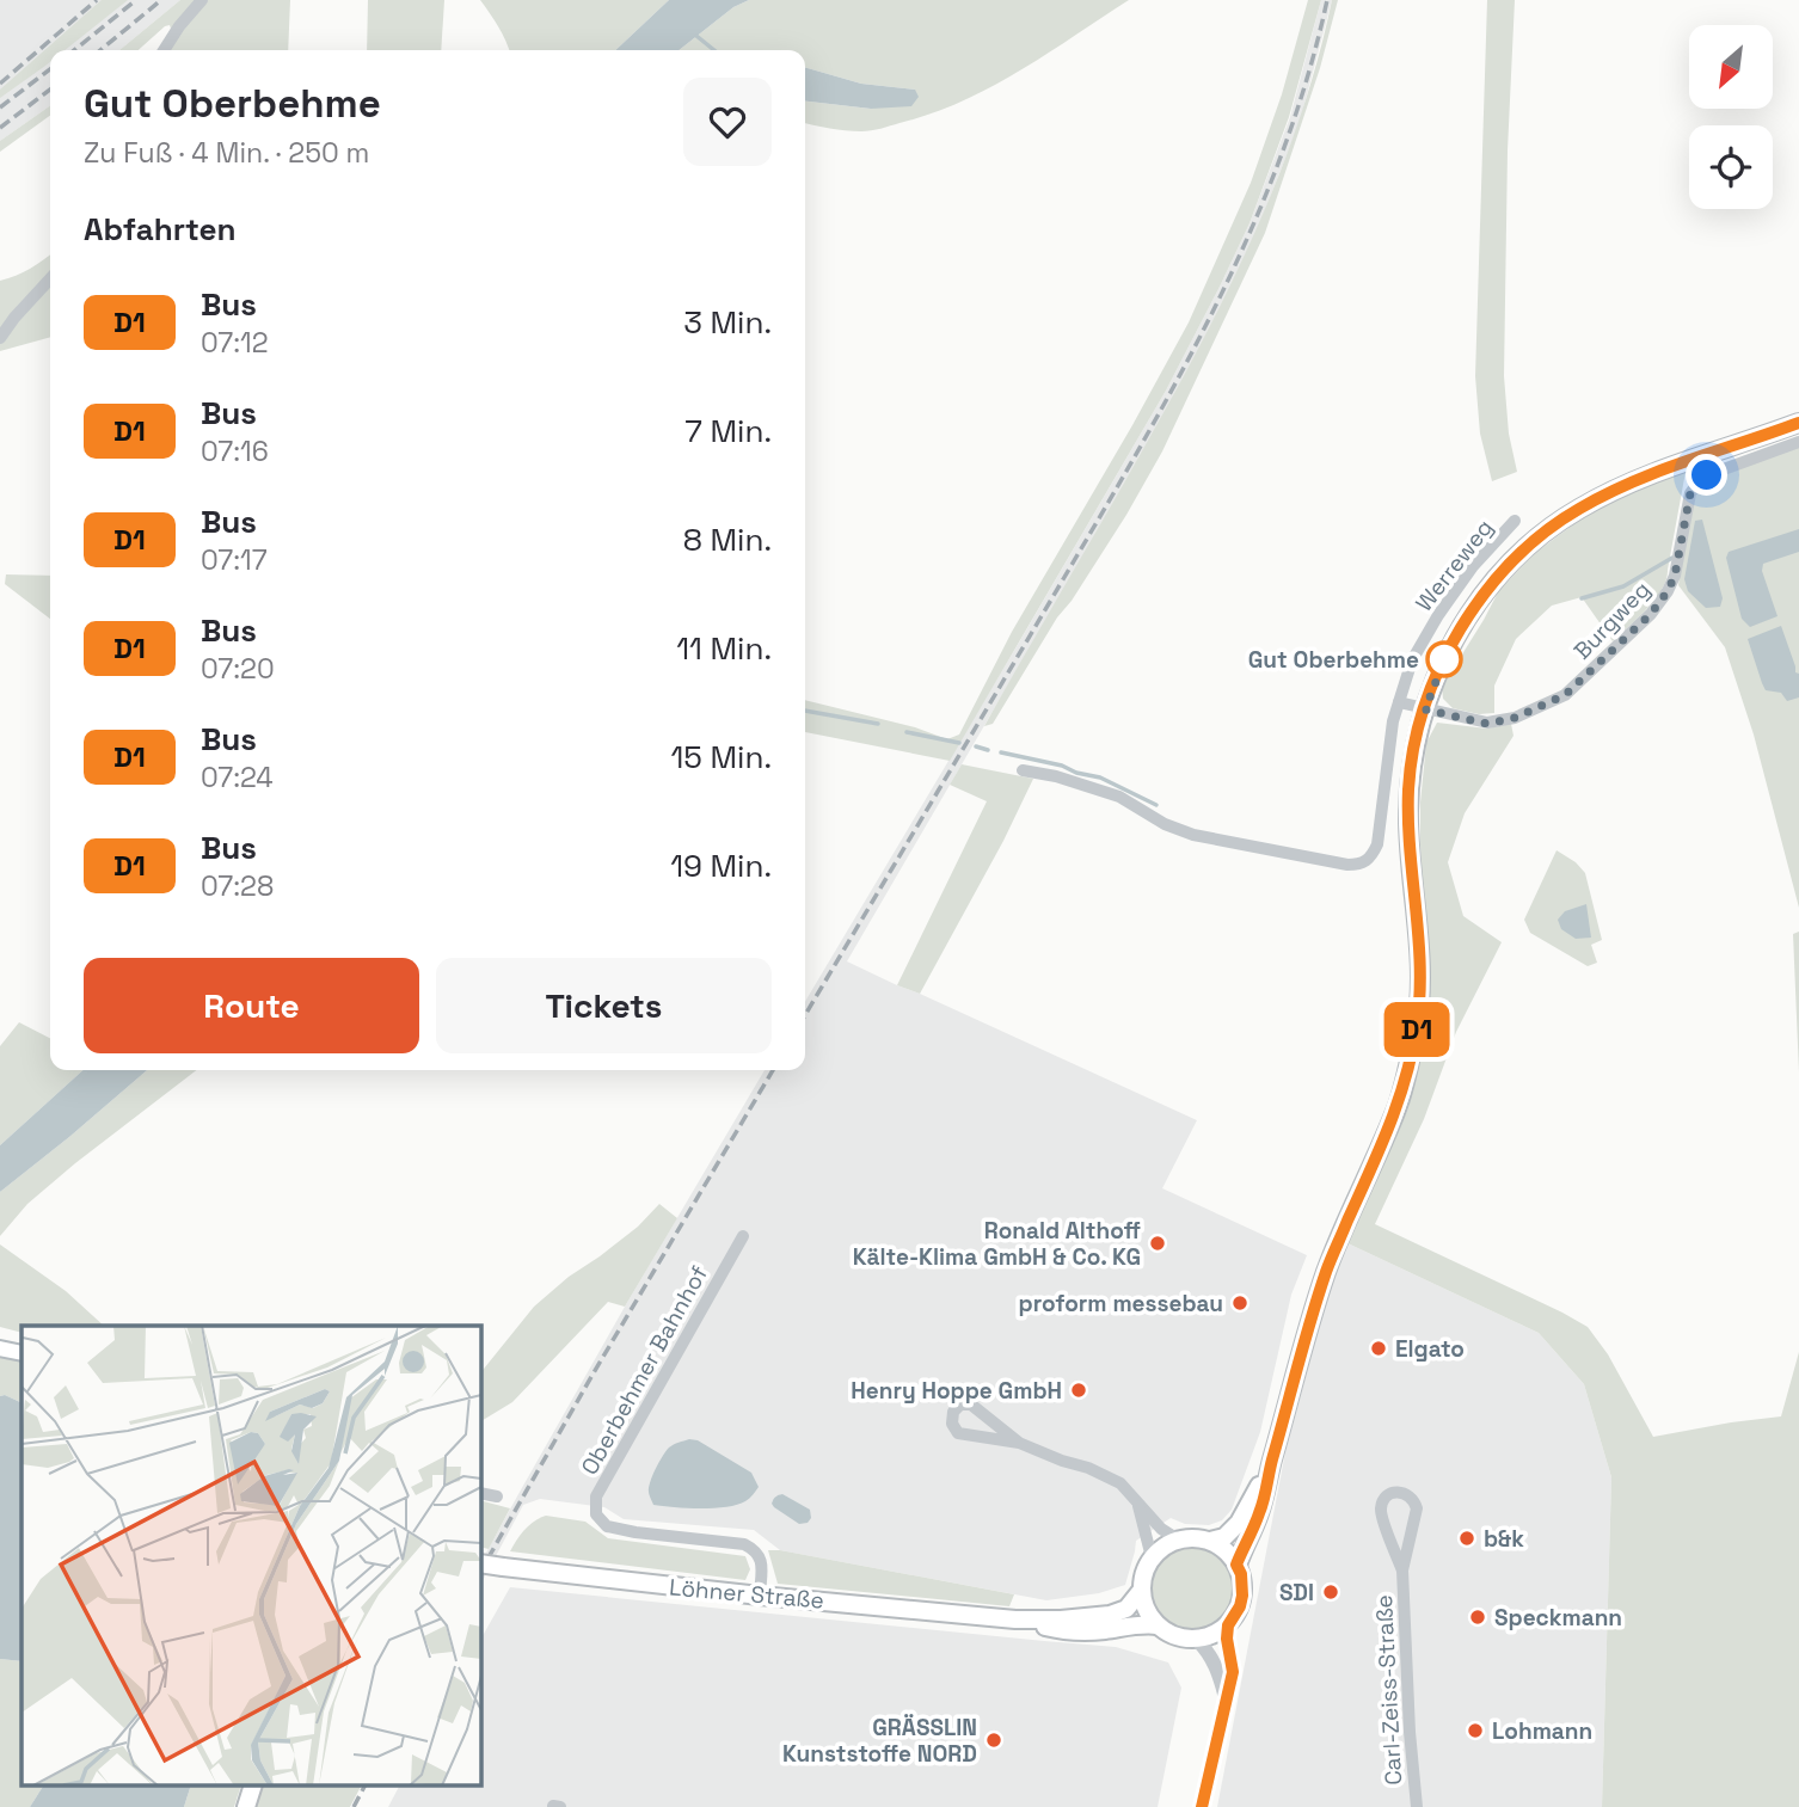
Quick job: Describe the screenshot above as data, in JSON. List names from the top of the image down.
{
  "streets": {
    "main road": ["Löhner Straße"],
    "street": [
      "Werreweg",
      "Burgweg",
      "Oberbehmer Bahnhof",
      "Carl-Zeiss-Straße"
    ]
  },
  "crossings": [
    ["Oberbehmer Bahnhof", "Löhner Straße"]
  ],
  "places": [
    "Gut Oberbehme",
    "Ronald Althoff Kälte-Klima GmbH & Co. KG",
    "proform messebau",
    "Elgato",
    "Henry Hoppe GmbH",
    "b&k",
    "SDI",
    "Speckmann",
    "Lohmann",
    "GRÄSSLIN Kunststoffe NORD"
  ],
  "lines": ["bus line D1"],
  "north": "bottom left",
  "page": {
    "on_map": "D1",
    "heading": [
      ["Gut Oberbehme", "Zu Fuß · 4 Min. · 250 m"],
      "Abfahrten"
    ],
    "list": [
      {
        "mark": "D1",
        "name": "Bus",
        "note": "07:12",
        "value": "3 Min."
      },
      {
        "mark": "D1",
        "name": "Bus",
        "note": "07:16",
        "value": "7 Min."
      },
      {
        "mark": "D1",
        "name": "Bus",
        "note": "07:17",
        "value": "8 Min."
      },
      {
        "mark": "D1",
        "name": "Bus",
        "note": "07:20",
        "value": "11 Min."
      },
      {
        "mark": "D1",
        "name": "Bus",
        "note": "07:24",
        "value": "15 Min."
      },
      {
        "mark": "D1",
        "name": "Bus",
        "note": "07:28",
        "value": "19 Min."
      }
    ],
    "buttons": ["Route", "Tickets"]
  }
}
